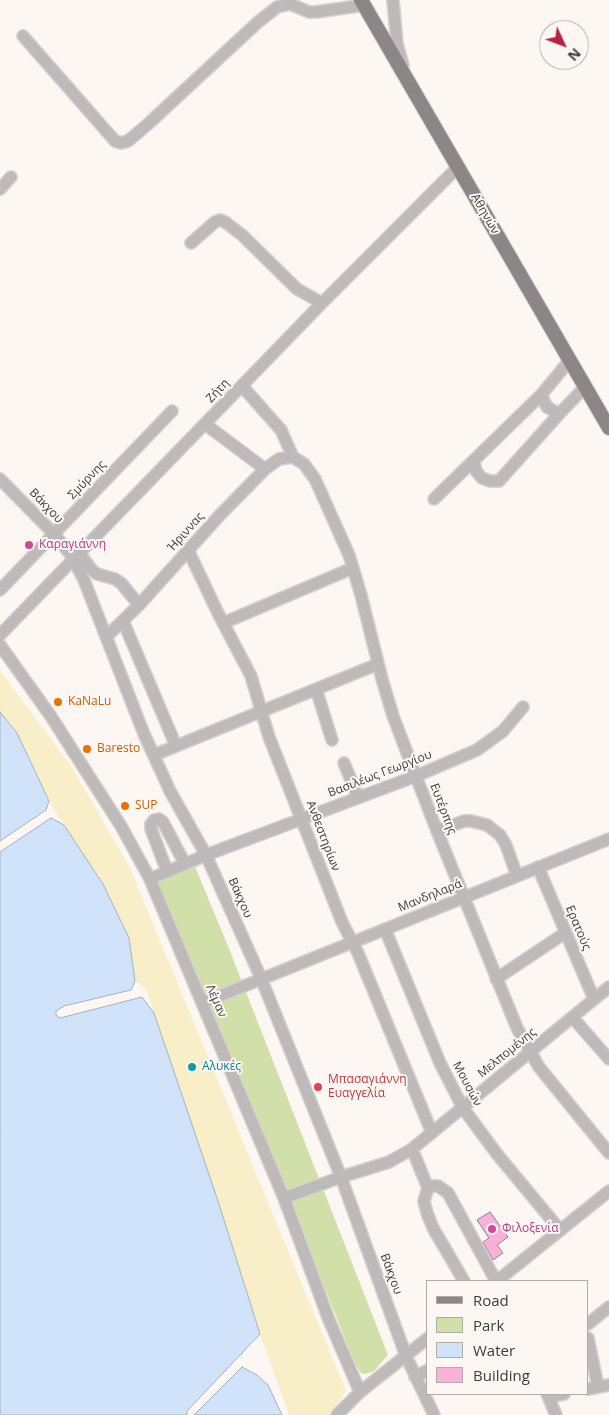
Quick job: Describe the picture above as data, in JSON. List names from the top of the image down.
{
  "streets": {
    "main road": ["Αθηνών"],
    "street": [
      "Ζήτη",
      "Σμύρνης",
      "Βάκχου",
      "Ήριννας",
      "Βασιλέως Γεωργίου",
      "Ευτέρπης",
      "Ανθεστηρίων",
      "Μανδηλαρά",
      "Ερατούς",
      "Λέμαν",
      "Μελπομένης",
      "Μουσών"
    ]
  },
  "crossings": [
    ["Αθηνών", "Ζήτη"],
    ["Ζήτη", "Βάκχου"],
    ["Σμύρνης", "Βάκχου"],
    ["Βάκχου", "Ήριννας"],
    ["Βάκχου", "Βασιλέως Γεωργίου"],
    ["Βάκχου", "Μανδηλαρά"],
    ["Βάκχου", "Μελπομένης"],
    ["Ήριννας", "Ευτέρπης"],
    ["Ήριννας", "Ανθεστηρίων"],
    ["Βασιλέως Γεωργίου", "Ευτέρπης"],
    ["Βασιλέως Γεωργίου", "Ανθεστηρίων"],
    ["Βασιλέως Γεωργίου", "Λέμαν"],
    ["Ευτέρπης", "Μανδηλαρά"],
    ["Ευτέρπης", "Μελπομένης"],
    ["Ανθεστηρίων", "Μανδηλαρά"],
    ["Ανθεστηρίων", "Μελπομένης"],
    ["Μανδηλαρά", "Ερατούς"],
    ["Μανδηλαρά", "Λέμαν"],
    ["Μανδηλαρά", "Μουσών"],
    ["Ερατούς", "Μελπομένης"],
    ["Λέμαν", "Μελπομένης"],
    ["Μελπομένης", "Μουσών"]
  ],
  "places": [
    "Καραγιάννη",
    "KaNaLu",
    "Baresto",
    "SUP",
    "Αλυκές",
    "Μπασαγιάννη Ευαγγελία",
    "Φιλοξενία"
  ],
  "legend": [
    "Road",
    "Park",
    "Water",
    "Building"
  ],
  "north": "bottom right"
}
